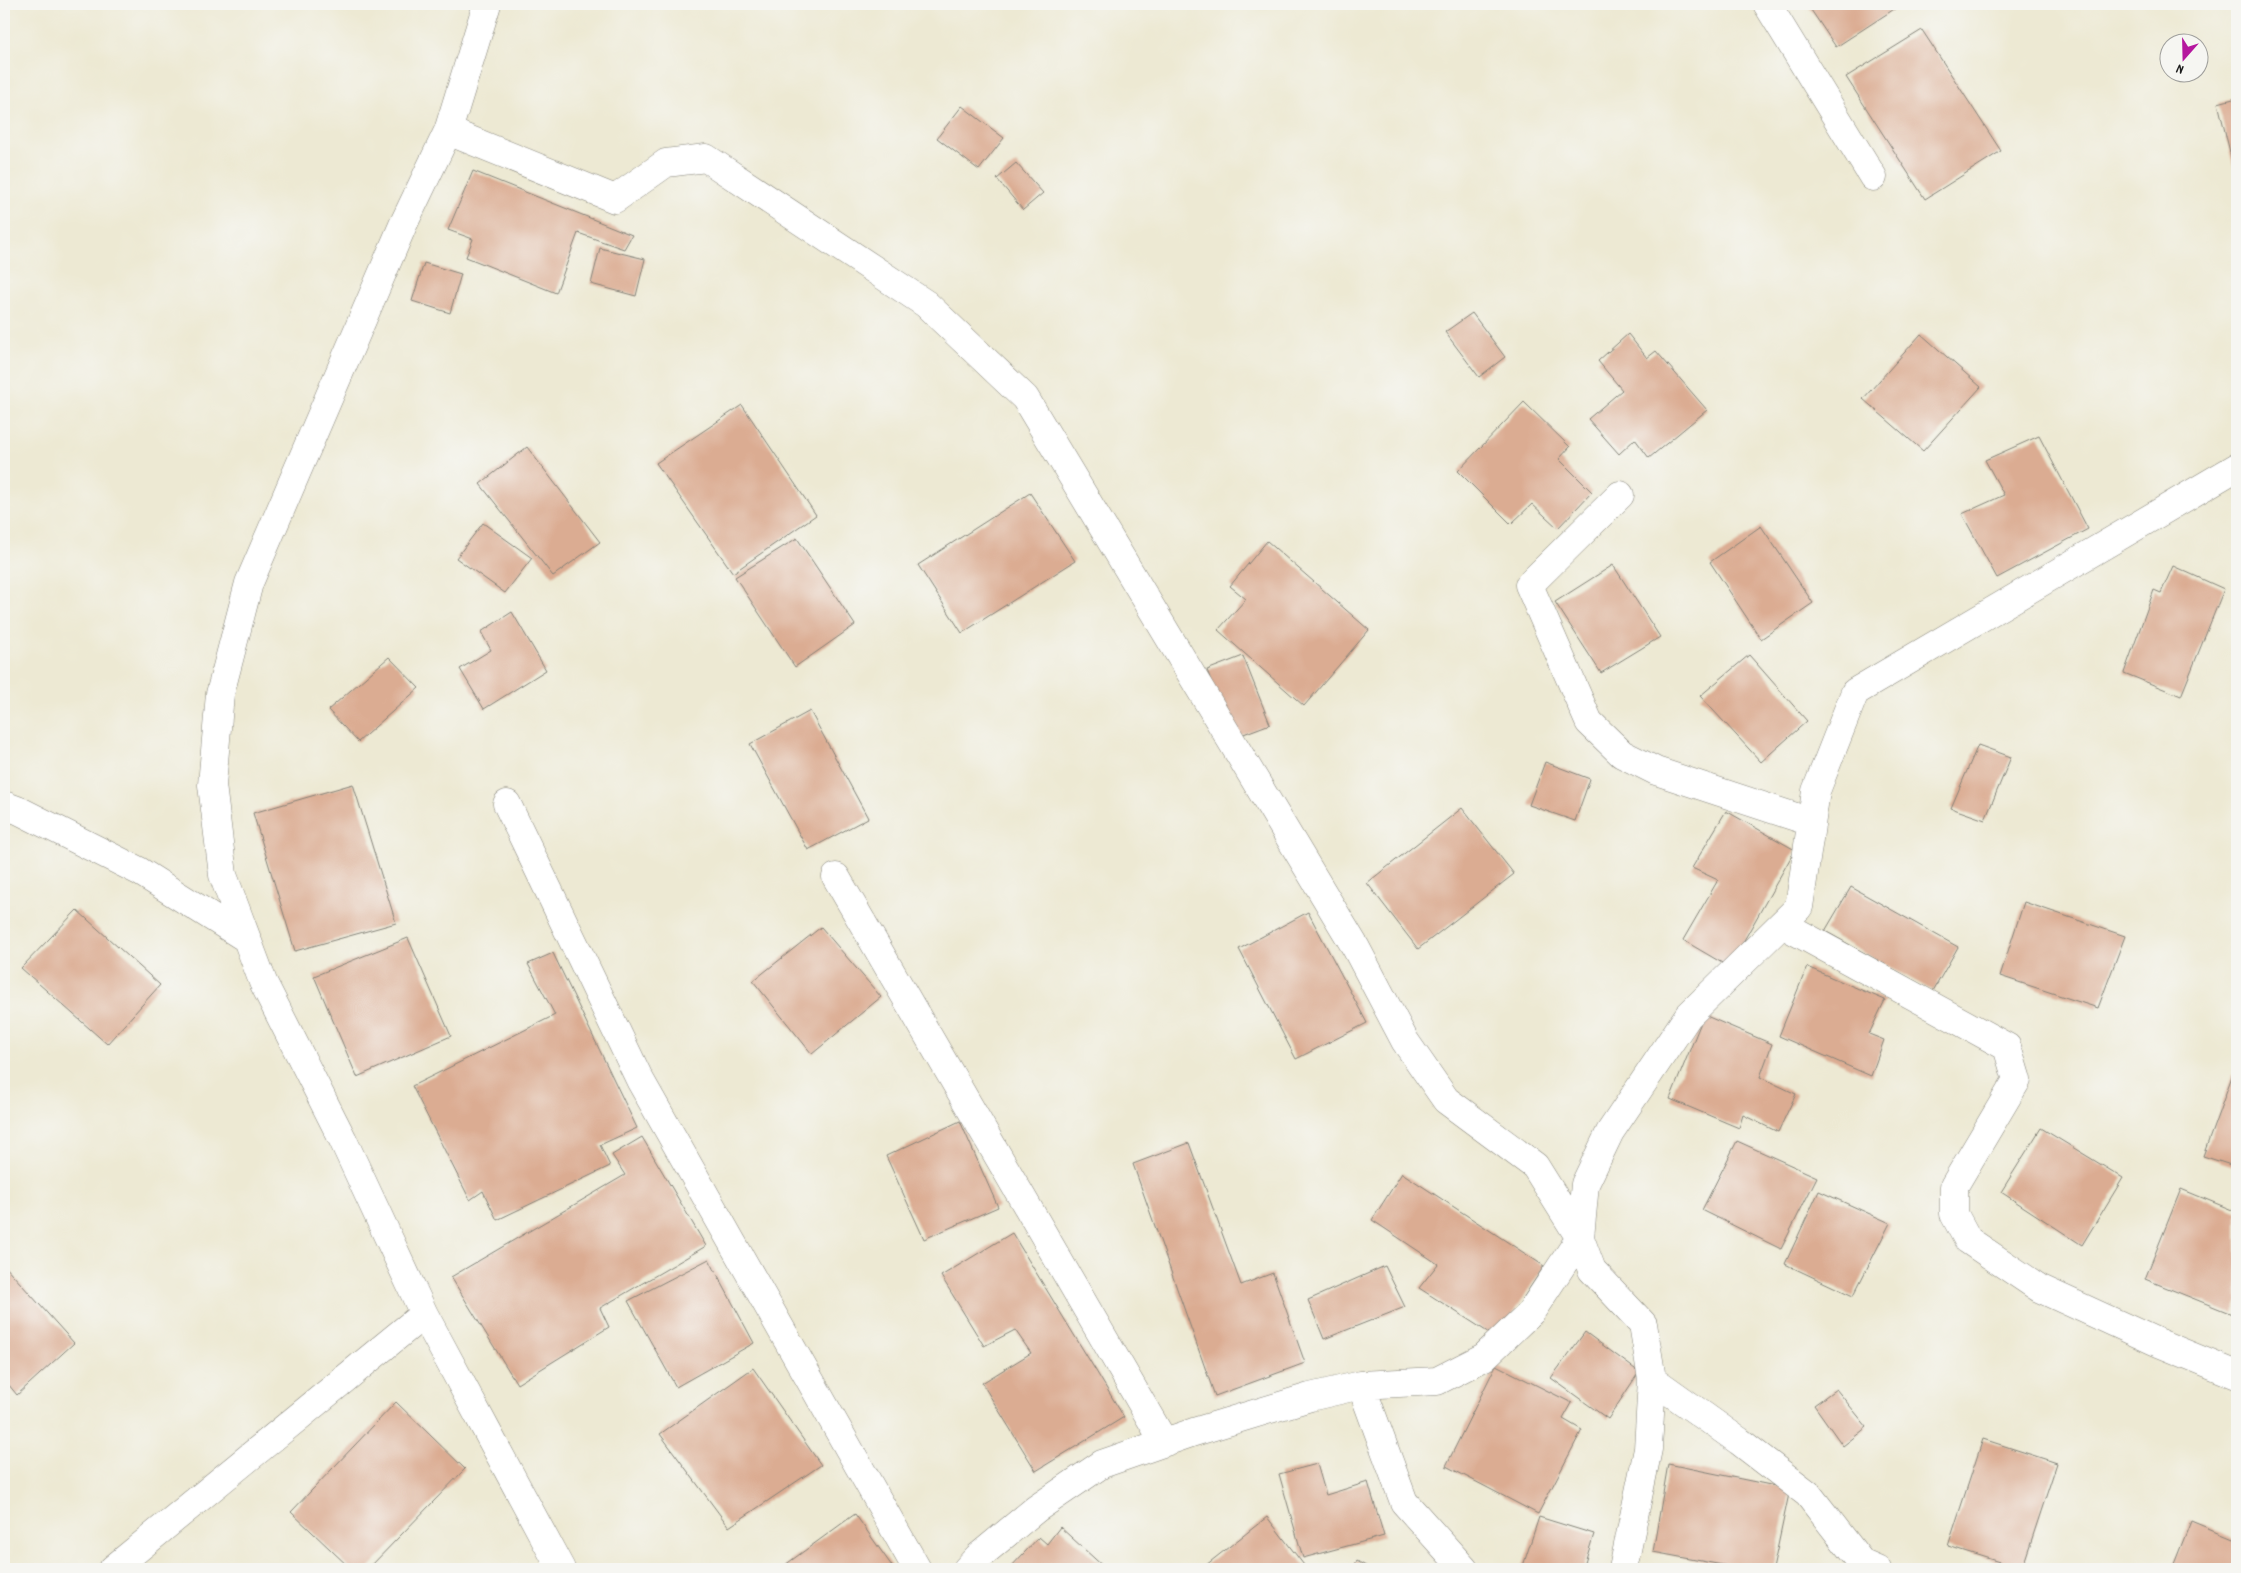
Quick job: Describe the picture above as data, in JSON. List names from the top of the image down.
{
  "north": "bottom"
}
